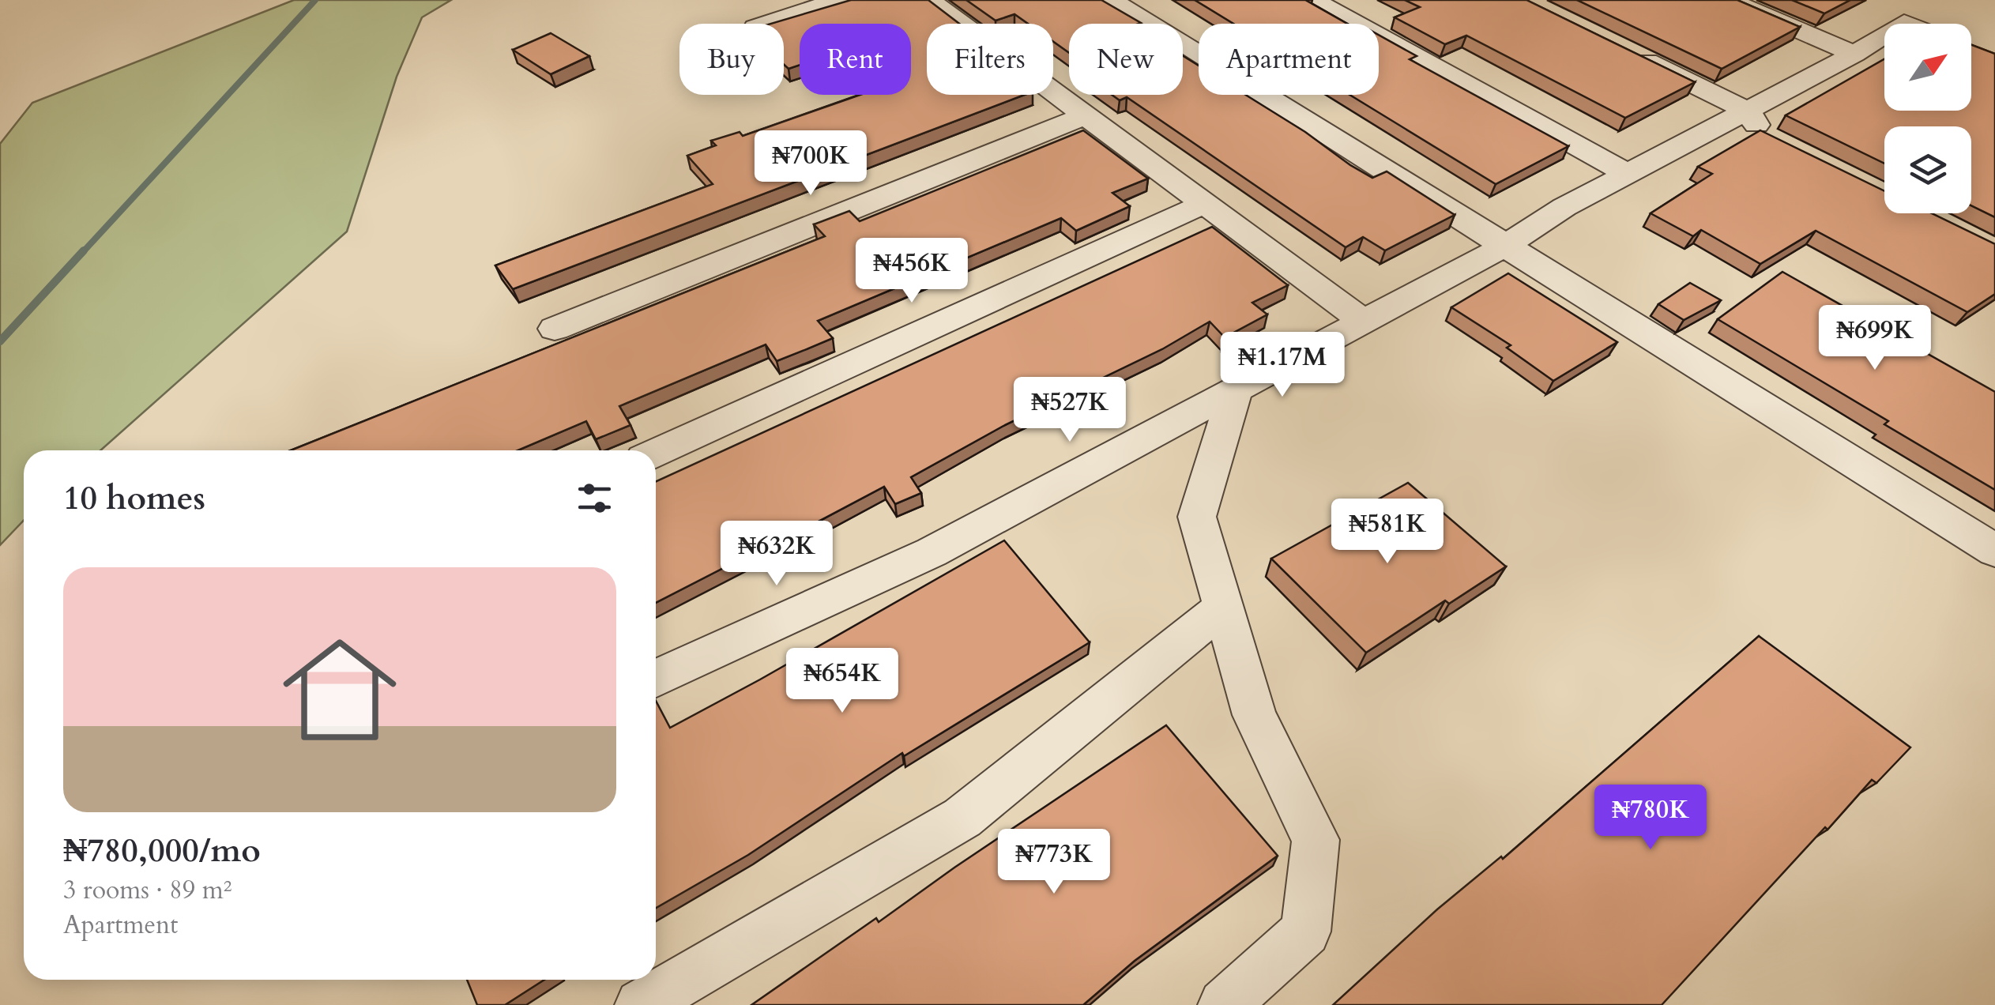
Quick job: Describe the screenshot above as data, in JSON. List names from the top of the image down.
{
  "north": "top right",
  "page": {
    "chip": [
      "Buy",
      "Rent",
      "Filters",
      "New",
      "Apartment"
    ],
    "price": [
      "₦700K",
      "₦456K",
      "₦699K",
      "₦1.17M",
      "₦527K",
      "₦581K",
      "₦632K",
      "₦654K",
      "₦780K",
      "₦773K"
    ],
    "heading": "10 homes",
    "list": [
      {
        "name": "₦780,000/mo",
        "note": "3 rooms · 89 m² · Apartment"
      }
    ]
  }
}
